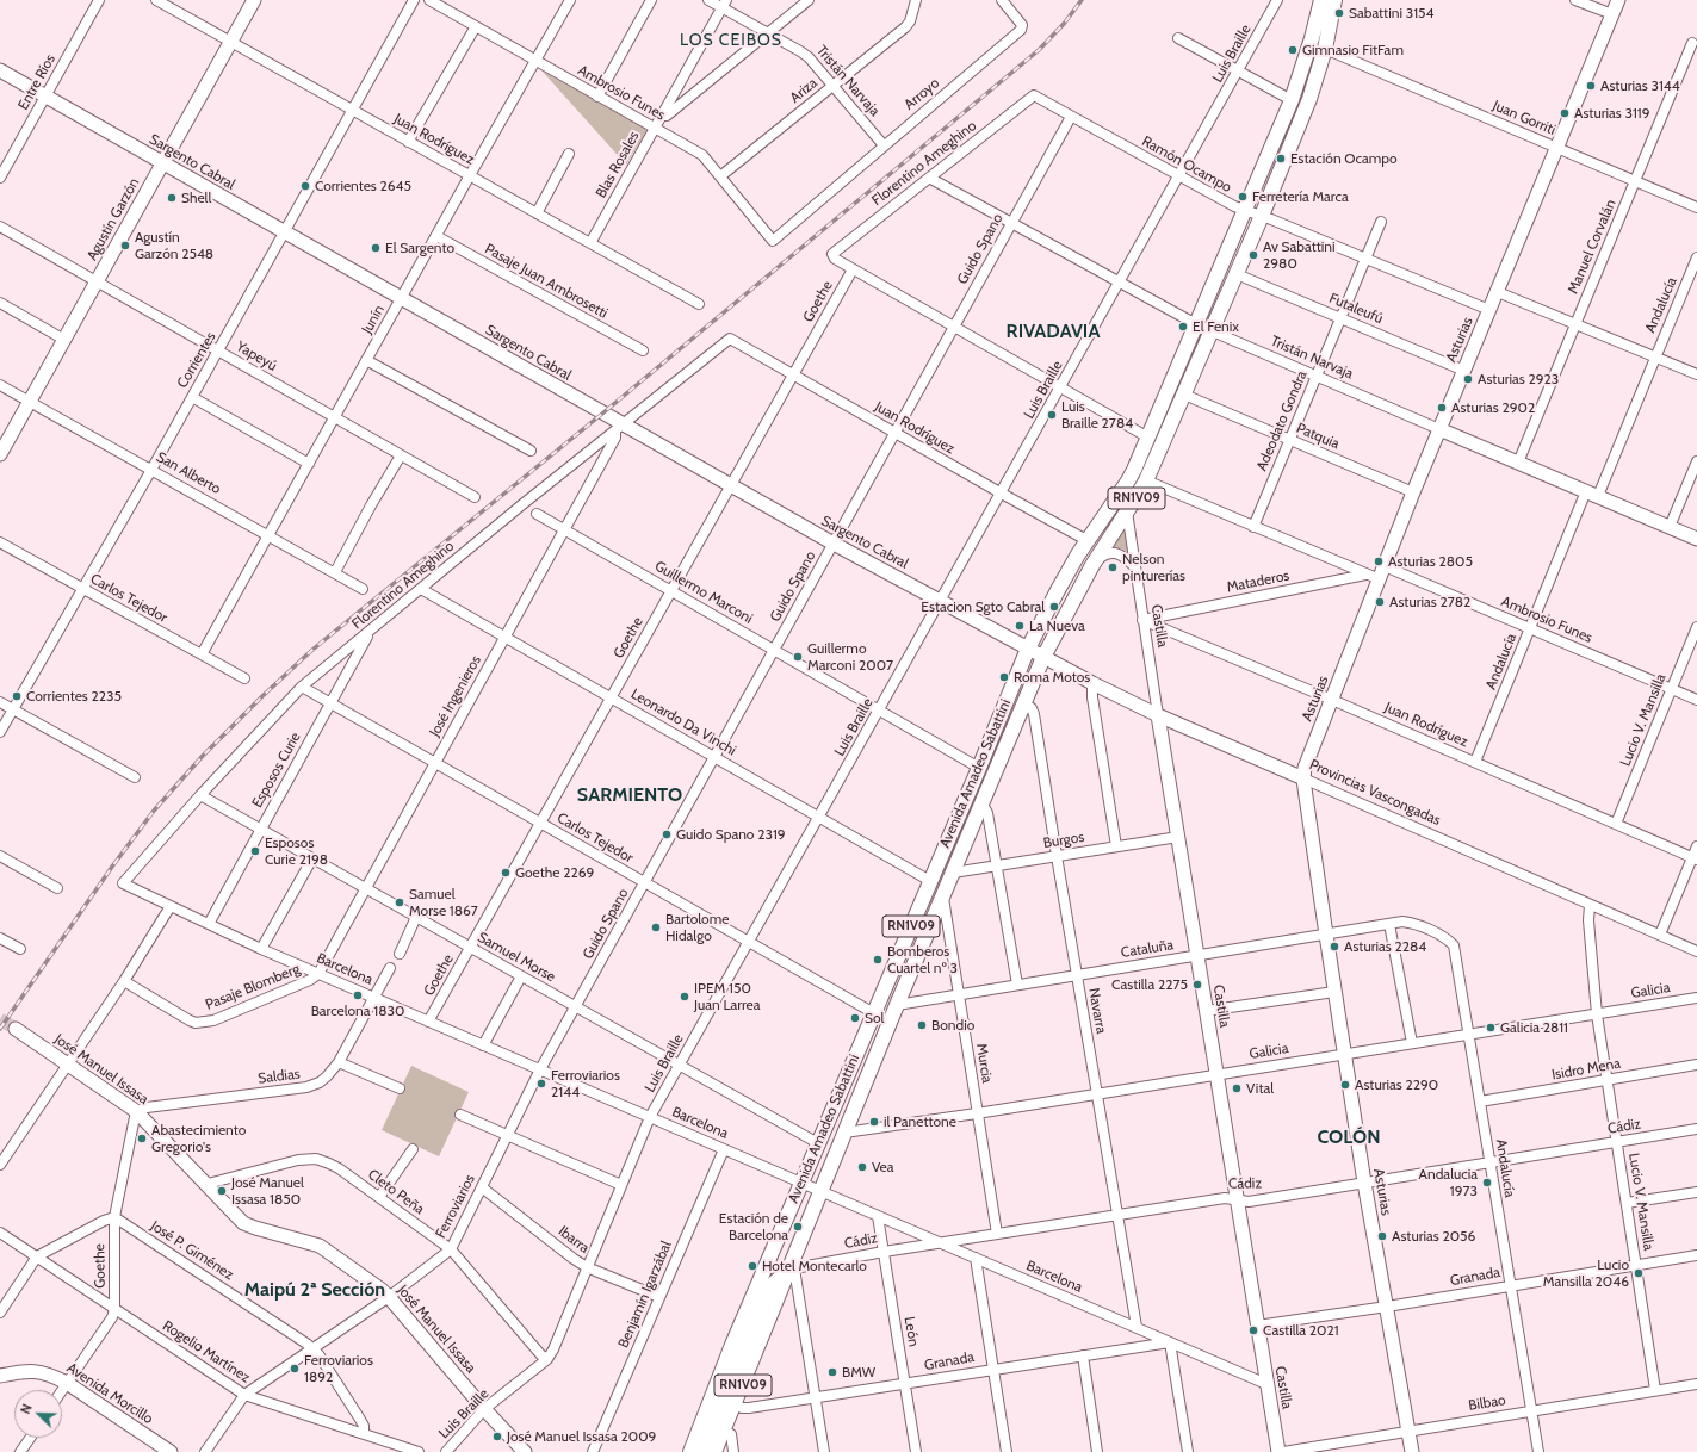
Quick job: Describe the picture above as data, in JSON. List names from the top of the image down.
{
  "streets": {
    "main road": ["RN1V09", "Avenida Amadeo Sabattini"],
    "street": [
      "Luis Braille",
      "Tristán Narvaja",
      "Entre Ríos",
      "Ariza",
      "Ambrosio Funes",
      "Arroyo",
      "Juan Gorriti",
      "Juan Rodríguez",
      "Sargento Cabral",
      "Florentino Ameghino",
      "Blas Rosales",
      "Ramón Ocampo",
      "Agustín Garzón",
      "Manuel Corvalán",
      "Guido Spano",
      "Pasaje Juan Ambrosetti",
      "Goethe",
      "Andalucía",
      "Futaleufú",
      "Junín",
      "Asturias",
      "Yapeyú",
      "Corrientes",
      "Adeodato Gondra",
      "Patquia",
      "San Alberto",
      "Mataderos",
      "Guillermo Marconi",
      "Carlos Tejedor",
      "Castilla",
      "José Ingenieros",
      "Lucio V. Mansilla",
      "Leonardo Da Vinchi",
      "Esposos Curie",
      "Provincias Vascongadas",
      "Burgos",
      "Cataluña",
      "Samuel Morse",
      "Barcelona",
      "Pasaje Blomberg",
      "Galicia",
      "Navarra",
      "Murcia",
      "José Manuel Issasa",
      "Isidro Mena",
      "Saldias",
      "Cádiz",
      "Cleto Peña",
      "Ferroviarios",
      "Ibarra",
      "José P. Giménez",
      "Granada",
      "Benjamín Igarzábal",
      "León",
      "Rogelio Martínez",
      "Avenida Morcillo",
      "Bilbao"
    ]
  },
  "crossings": [
    ["Luis Braille", "Tristán Narvaja"],
    ["Luis Braille", "Juan Rodríguez"],
    ["Luis Braille", "Sargento Cabral"],
    ["Luis Braille", "Ramón Ocampo"],
    ["Luis Braille", "Guillermo Marconi"],
    ["Luis Braille", "Carlos Tejedor"],
    ["Luis Braille", "Leonardo Da Vinchi"],
    ["Luis Braille", "Samuel Morse"],
    ["Luis Braille", "Barcelona"],
    ["Luis Braille", "José Manuel Issasa"],
    ["Luis Braille", "Cleto Peña"],
    ["Luis Braille", "Ibarra"],
    ["Tristán Narvaja", "Ariza"],
    ["Tristán Narvaja", "Arroyo"],
    ["Tristán Narvaja", "Florentino Ameghino"],
    ["Tristán Narvaja", "Blas Rosales"],
    ["Tristán Narvaja", "Manuel Corvalán"],
    ["Tristán Narvaja", "Guido Spano"],
    ["Tristán Narvaja", "Andalucía"],
    ["Tristán Narvaja", "Asturias"],
    ["Tristán Narvaja", "Adeodato Gondra"],
    ["Tristán Narvaja", "Avenida Amadeo Sabattini"],
    ["Entre Ríos", "Sargento Cabral"],
    ["Ariza", "Ambrosio Funes"],
    ["Ambrosio Funes", "Arroyo"],
    ["Ambrosio Funes", "Blas Rosales"],
    ["Ambrosio Funes", "Andalucía"],
    ["Ambrosio Funes", "Junín"],
    ["Ambrosio Funes", "Asturias"],
    ["Ambrosio Funes", "Lucio V. Mansilla"],
    ["Juan Gorriti", "Manuel Corvalán"],
    ["Juan Gorriti", "Asturias"],
    ["Juan Gorriti", "Avenida Amadeo Sabattini"],
    ["Juan Rodríguez", "Florentino Ameghino"],
    ["Juan Rodríguez", "Blas Rosales"],
    ["Juan Rodríguez", "Agustín Garzón"],
    ["Juan Rodríguez", "Guido Spano"],
    ["Juan Rodríguez", "Goethe"],
    ["Juan Rodríguez", "Andalucía"],
    ["Juan Rodríguez", "Junín"],
    ["Juan Rodríguez", "Asturias"],
    ["Juan Rodríguez", "Corrientes"],
    ["Juan Rodríguez", "Mataderos"],
    ["Juan Rodríguez", "Castilla"],
    ["Juan Rodríguez", "Lucio V. Mansilla"],
    ["Juan Rodríguez", "Avenida Amadeo Sabattini"],
    ["Sargento Cabral", "Florentino Ameghino"],
    ["Sargento Cabral", "Agustín Garzón"],
    ["Sargento Cabral", "Guido Spano"],
    ["Sargento Cabral", "Goethe"],
    ["Sargento Cabral", "Junín"],
    ["Sargento Cabral", "Corrientes"],
    ["Sargento Cabral", "José Ingenieros"],
    ["Sargento Cabral", "Avenida Amadeo Sabattini"],
    ["Sargento Cabral", "Provincias Vascongadas"],
    ["Florentino Ameghino", "Ramón Ocampo"],
    ["Florentino Ameghino", "Goethe"],
    ["Florentino Ameghino", "Carlos Tejedor"],
    ["Florentino Ameghino", "José Ingenieros"],
    ["Florentino Ameghino", "Leonardo Da Vinchi"],
    ["Florentino Ameghino", "Esposos Curie"],
    ["Florentino Ameghino", "Samuel Morse"],
    ["Florentino Ameghino", "Barcelona"],
    ["Ramón Ocampo", "Guido Spano"],
    ["Ramón Ocampo", "Asturias"],
    ["Ramón Ocampo", "Adeodato Gondra"],
    ["Ramón Ocampo", "Avenida Amadeo Sabattini"],
    ["Agustín Garzón", "Yapeyú"],
    ["Agustín Garzón", "San Alberto"],
    ["Guido Spano", "Guillermo Marconi"],
    ["Guido Spano", "Carlos Tejedor"],
    ["Guido Spano", "Leonardo Da Vinchi"],
    ["Guido Spano", "Samuel Morse"],
    ["Guido Spano", "Barcelona"],
    ["Guido Spano", "Ferroviarios"],
    ["Pasaje Juan Ambrosetti", "Junín"],
    ["Goethe", "Guillermo Marconi"],
    ["Goethe", "Carlos Tejedor"],
    ["Goethe", "Leonardo Da Vinchi"],
    ["Goethe", "Samuel Morse"],
    ["Goethe", "Barcelona"],
    ["Goethe", "José Manuel Issasa"],
    ["Goethe", "Saldias"],
    ["Goethe", "José P. Giménez"],
    ["Goethe", "Rogelio Martínez"],
    ["Goethe", "Avenida Morcillo"],
    ["Andalucía", "Cataluña"],
    ["Andalucía", "Galicia"],
    ["Andalucía", "Isidro Mena"],
    ["Andalucía", "Cádiz"],
    ["Andalucía", "Granada"],
    ["Andalucía", "Bilbao"],
    ["Futaleufú", "Asturias"],
    ["Futaleufú", "Adeodato Gondra"],
    ["Futaleufú", "Avenida Amadeo Sabattini"],
    ["Junín", "Yapeyú"],
    ["Junín", "San Alberto"],
    ["Junín", "Carlos Tejedor"],
    ["Asturias", "Patquia"],
    ["Asturias", "Mataderos"],
    ["Asturias", "Provincias Vascongadas"],
    ["Asturias", "Cataluña"],
    ["Asturias", "Galicia"],
    ["Asturias", "Cádiz"],
    ["Asturias", "Granada"],
    ["Asturias", "Bilbao"],
    ["Yapeyú", "Corrientes"],
    ["Corrientes", "San Alberto"],
    ["Corrientes", "Carlos Tejedor"],
    ["Adeodato Gondra", "Patquia"],
    ["Patquia", "Avenida Amadeo Sabattini"],
    ["Mataderos", "Castilla"],
    ["Guillermo Marconi", "José Ingenieros"],
    ["Guillermo Marconi", "Avenida Amadeo Sabattini"],
    ["Carlos Tejedor", "José Ingenieros"],
    ["Carlos Tejedor", "Esposos Curie"],
    ["Carlos Tejedor", "Avenida Amadeo Sabattini"],
    ["Castilla", "Avenida Amadeo Sabattini"],
    ["Castilla", "Provincias Vascongadas"],
    ["Castilla", "Burgos"],
    ["Castilla", "Cataluña"],
    ["Castilla", "Barcelona"],
    ["Castilla", "Galicia"],
    ["Castilla", "Cádiz"],
    ["Castilla", "Granada"],
    ["José Ingenieros", "Leonardo Da Vinchi"],
    ["José Ingenieros", "Samuel Morse"],
    ["José Ingenieros", "Barcelona"],
    ["José Ingenieros", "Pasaje Blomberg"],
    ["Lucio V. Mansilla", "Provincias Vascongadas"],
    ["Lucio V. Mansilla", "Galicia"],
    ["Lucio V. Mansilla", "Isidro Mena"],
    ["Lucio V. Mansilla", "Cádiz"],
    ["Lucio V. Mansilla", "Granada"],
    ["Lucio V. Mansilla", "Bilbao"],
    ["Leonardo Da Vinchi", "Avenida Amadeo Sabattini"],
    ["Esposos Curie", "Samuel Morse"],
    ["Esposos Curie", "Barcelona"],
    ["Avenida Amadeo Sabattini", "Provincias Vascongadas"],
    ["Avenida Amadeo Sabattini", "Burgos"],
    ["Avenida Amadeo Sabattini", "Cataluña"],
    ["Avenida Amadeo Sabattini", "Samuel Morse"],
    ["Avenida Amadeo Sabattini", "Barcelona"],
    ["Avenida Amadeo Sabattini", "Galicia"],
    ["Avenida Amadeo Sabattini", "Navarra"],
    ["Avenida Amadeo Sabattini", "Murcia"],
    ["Avenida Amadeo Sabattini", "Cádiz"],
    ["Avenida Amadeo Sabattini", "Granada"],
    ["Burgos", "Navarra"],
    ["Cataluña", "Navarra"],
    ["Cataluña", "Murcia"],
    ["Barcelona", "Pasaje Blomberg"],
    ["Barcelona", "Navarra"],
    ["Barcelona", "Saldias"],
    ["Barcelona", "Cádiz"],
    ["Barcelona", "Ferroviarios"],
    ["Barcelona", "Granada"],
    ["Barcelona", "Benjamín Igarzábal"],
    ["Barcelona", "León"],
    ["Galicia", "Navarra"],
    ["Galicia", "Murcia"],
    ["Navarra", "Cádiz"],
    ["Murcia", "Cádiz"],
    ["José Manuel Issasa", "Saldias"],
    ["José Manuel Issasa", "Cleto Peña"],
    ["José Manuel Issasa", "Ferroviarios"],
    ["Cádiz", "León"],
    ["Cleto Peña", "Ferroviarios"],
    ["Ferroviarios", "Ibarra"],
    ["Ferroviarios", "José P. Giménez"],
    ["Ferroviarios", "Rogelio Martínez"],
    ["Ibarra", "Benjamín Igarzábal"],
    ["José P. Giménez", "Rogelio Martínez"],
    ["Granada", "León"]
  ],
  "districts": [
    "LOS CEIBOS",
    "RIVADAVIA",
    "SARMIENTO",
    "COLÓN",
    "Maipú 2ª Sección"
  ],
  "places": [
    "Sabattini 3154",
    "Gimnasio FitFam",
    "Asturias 3144",
    "Asturias 3119",
    "Estación Ocampo",
    "Corrientes 2645",
    "Ferretería Marca",
    "Shell",
    "Agustín Garzón 2548",
    "El Sargento",
    "Av Sabattini 2980",
    "El Fenix",
    "Asturias 2923",
    "Asturias 2902",
    "Luis Braille 2784",
    "Asturias 2805",
    "Nelson pinturerías",
    "Asturias 2782",
    "Estacion Sgto Cabral",
    "La Nueva",
    "Guillermo Marconi 2007",
    "Roma Motos",
    "Corrientes 2235",
    "Guido Spano 2319",
    "Esposos Curie 2198",
    "Goethe 2269",
    "Samuel Morse 1867",
    "Bartolome Hidalgo",
    "Asturias 2284",
    "Bomberos Cuartel nº 3",
    "Castilla 2275",
    "Barcelona 1830",
    "IPEM 150 Juan Larrea",
    "Sol",
    "Bondio",
    "Galicia 2811",
    "Ferroviarios 2144",
    "Asturias 2290",
    "Vital",
    "il Panettone",
    "Abastecimiento Gregorio's",
    "Vea",
    "Andalucia 1973",
    "José Manuel Issasa 1850",
    "Estación de Barcelona",
    "Asturias 2056",
    "Hotel Montecarlo",
    "Lucio Mansilla 2046",
    "Castilla 2021",
    "Ferroviarios 1892",
    "BMW",
    "José Manuel Issasa 2009"
  ],
  "north": "top left"
}
